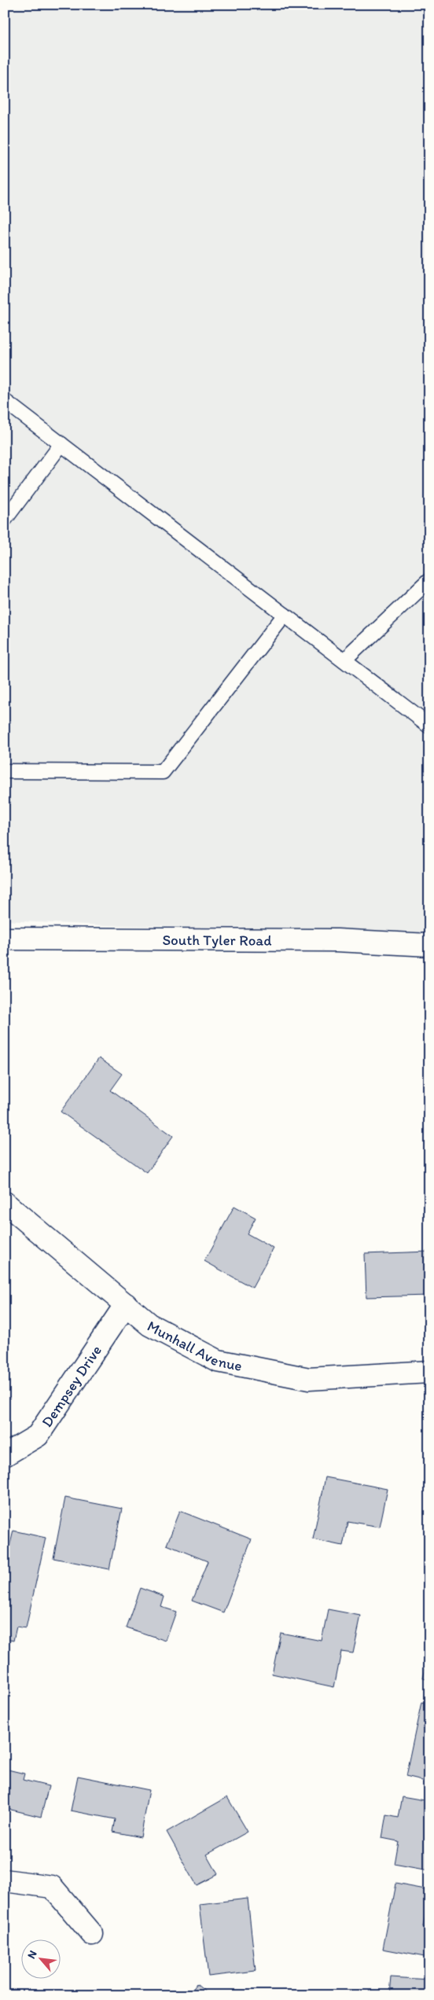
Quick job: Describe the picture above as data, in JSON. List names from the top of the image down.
{
  "streets": {
    "street": ["South Tyler Road", "Munhall Avenue", "Dempsey Drive"]
  },
  "crossings": [
    ["Munhall Avenue", "Dempsey Drive"]
  ],
  "north": "top left"
}
